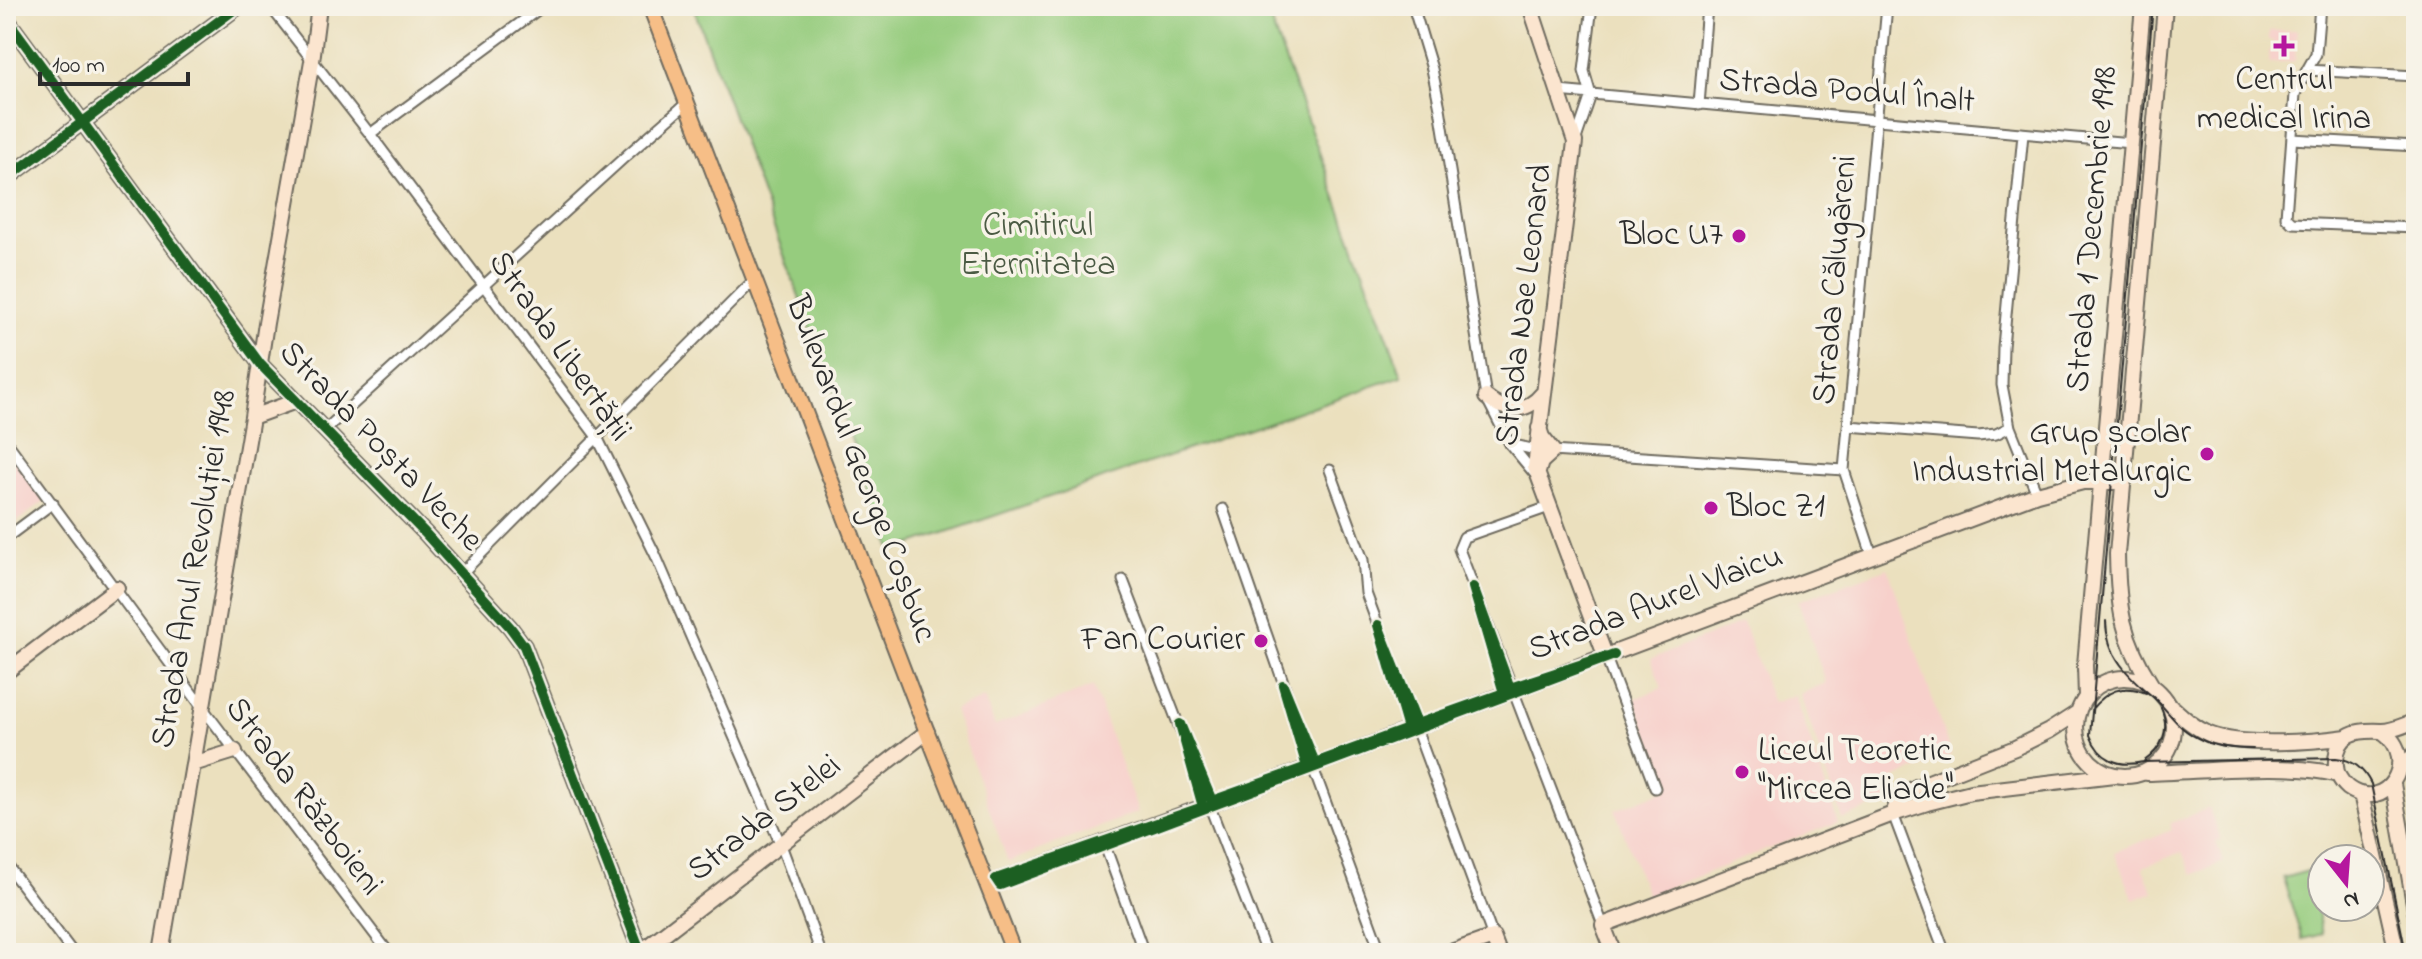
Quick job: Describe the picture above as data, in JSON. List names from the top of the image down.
{
  "streets": {
    "main road": ["Bulevardul George Coșbuc"],
    "street": [
      "Strada Podul Înalt",
      "Strada 1 Decembrie 1918",
      "Strada Călugăreni",
      "Strada Nae Leonard",
      "Strada Libertății",
      "Strada Poșta Veche",
      "Strada Anul Revoluției 1948",
      "Strada Aurel Vlaicu",
      "Strada Războieni",
      "Strada Stelei"
    ]
  },
  "crossings": [
    ["Strada Podul Înalt", "Strada 1 Decembrie 1918"],
    ["Strada Podul Înalt", "Strada Călugăreni"],
    ["Strada Podul Înalt", "Strada Nae Leonard"],
    ["Strada 1 Decembrie 1918", "Strada Aurel Vlaicu"],
    ["Strada Călugăreni", "Strada Aurel Vlaicu"],
    ["Strada Nae Leonard", "Strada Aurel Vlaicu"],
    ["Strada Libertății", "Strada Anul Revoluției 1948"],
    ["Strada Libertății", "Strada Stelei"],
    ["Strada Poșta Veche", "Strada Anul Revoluției 1948"],
    ["Strada Poșta Veche", "Strada Stelei"],
    ["Bulevardul George Coșbuc", "Strada Aurel Vlaicu"],
    ["Bulevardul George Coșbuc", "Strada Stelei"],
    ["Strada Anul Revoluției 1948", "Strada Războieni"]
  ],
  "parks": ["Cimitirul Eternitatea"],
  "places": {
    "health": ["Centrul medical Irina"],
    "other": [
      "Bloc U7",
      "Grup școlar Industrial Metalurgic",
      "Bloc Z1",
      "Fan Courier",
      "Liceul Teoretic \"Mircea Eliade\""
    ]
  },
  "scale_bar": "100 m",
  "north": "bottom"
}
